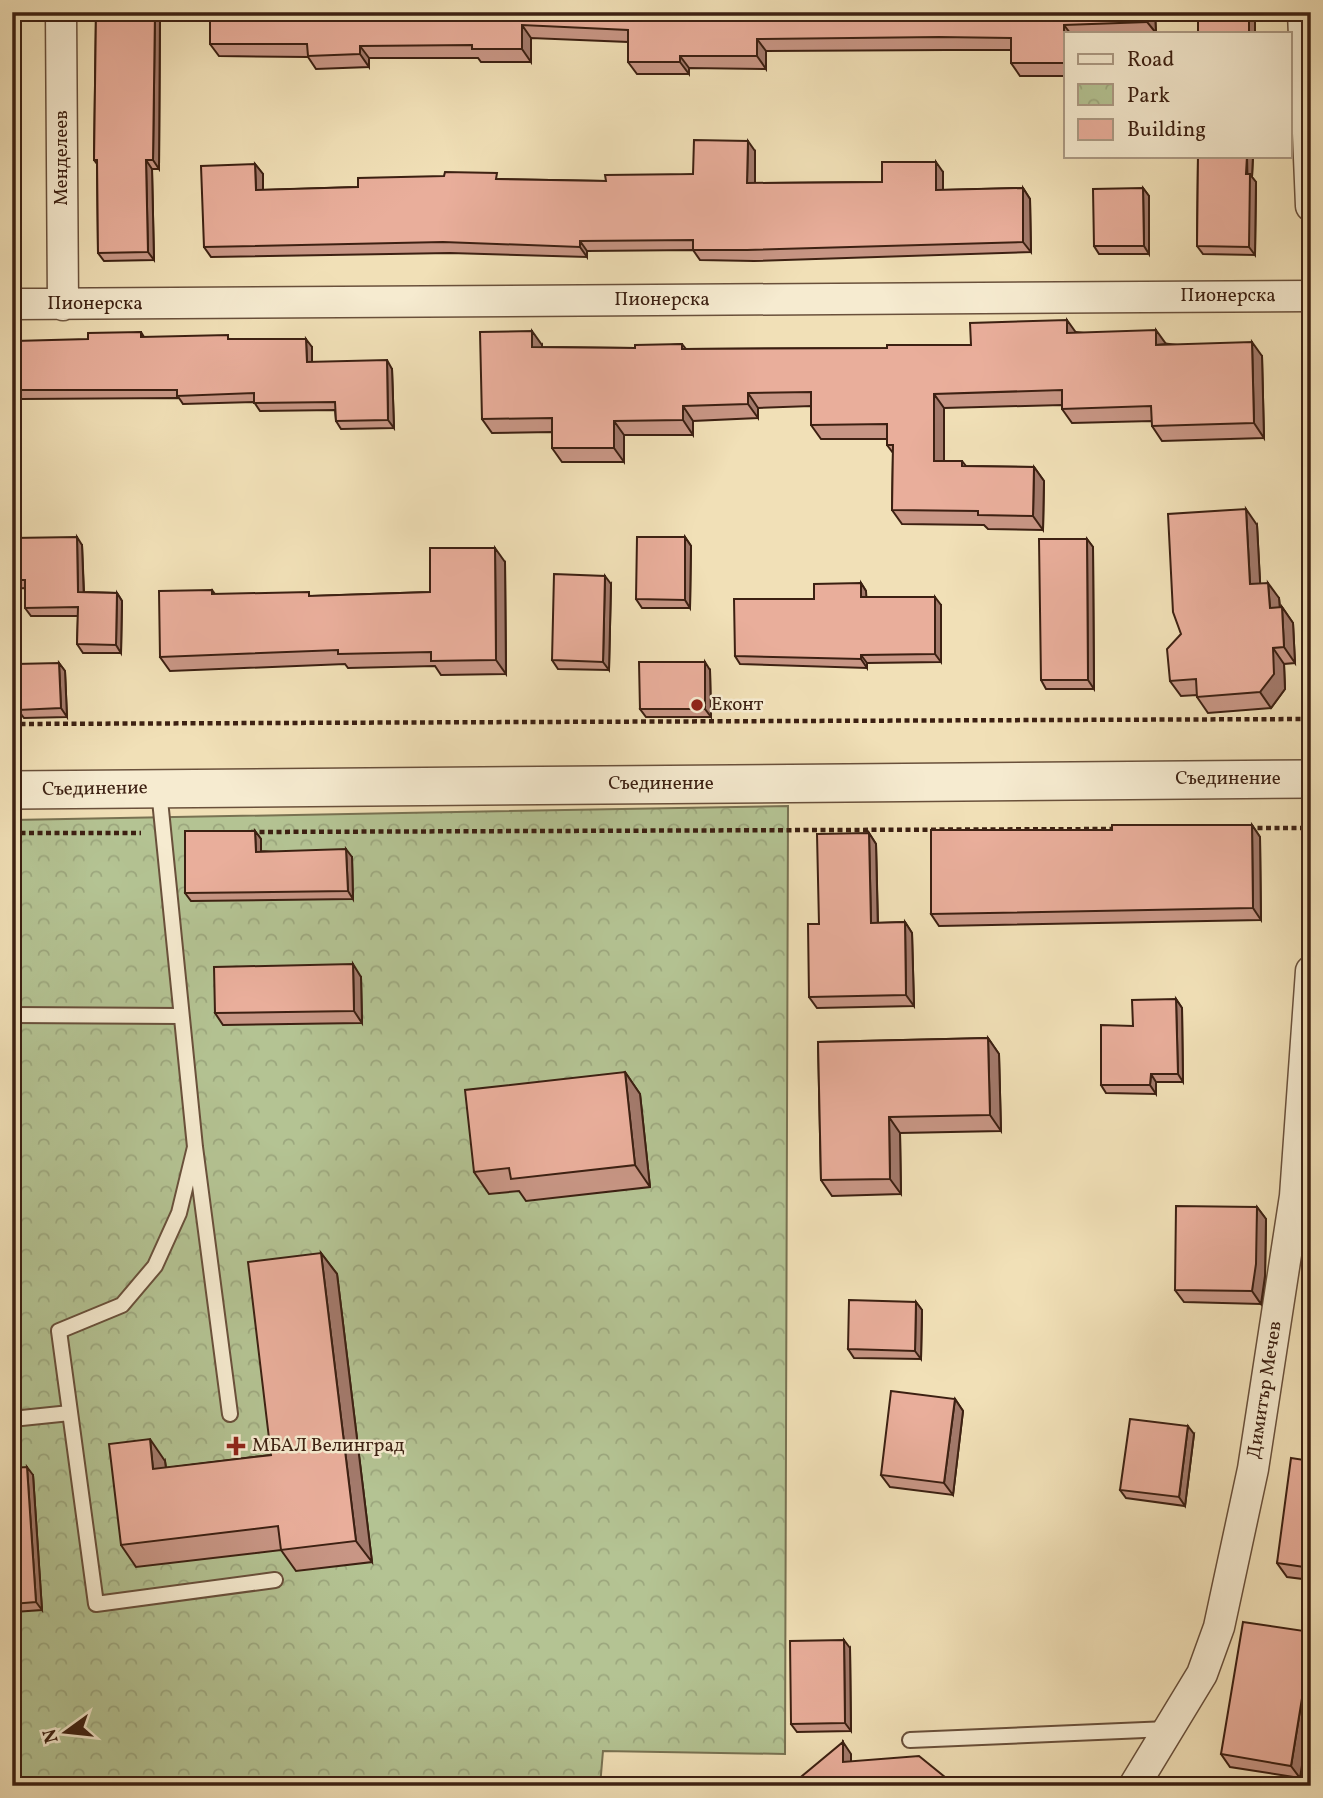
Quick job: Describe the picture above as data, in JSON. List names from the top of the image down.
{
  "streets": {
    "street": [
      "Менделеев",
      "Пионерска",
      "Съединение",
      "Димитър Мечев"
    ]
  },
  "crossings": [
    ["Менделеев", "Пионерска"]
  ],
  "places": {
    "other": ["Еконт"],
    "health": ["МБАЛ Велинград"]
  },
  "legend": ["Road", "Park", "Building"],
  "north": "left"
}
